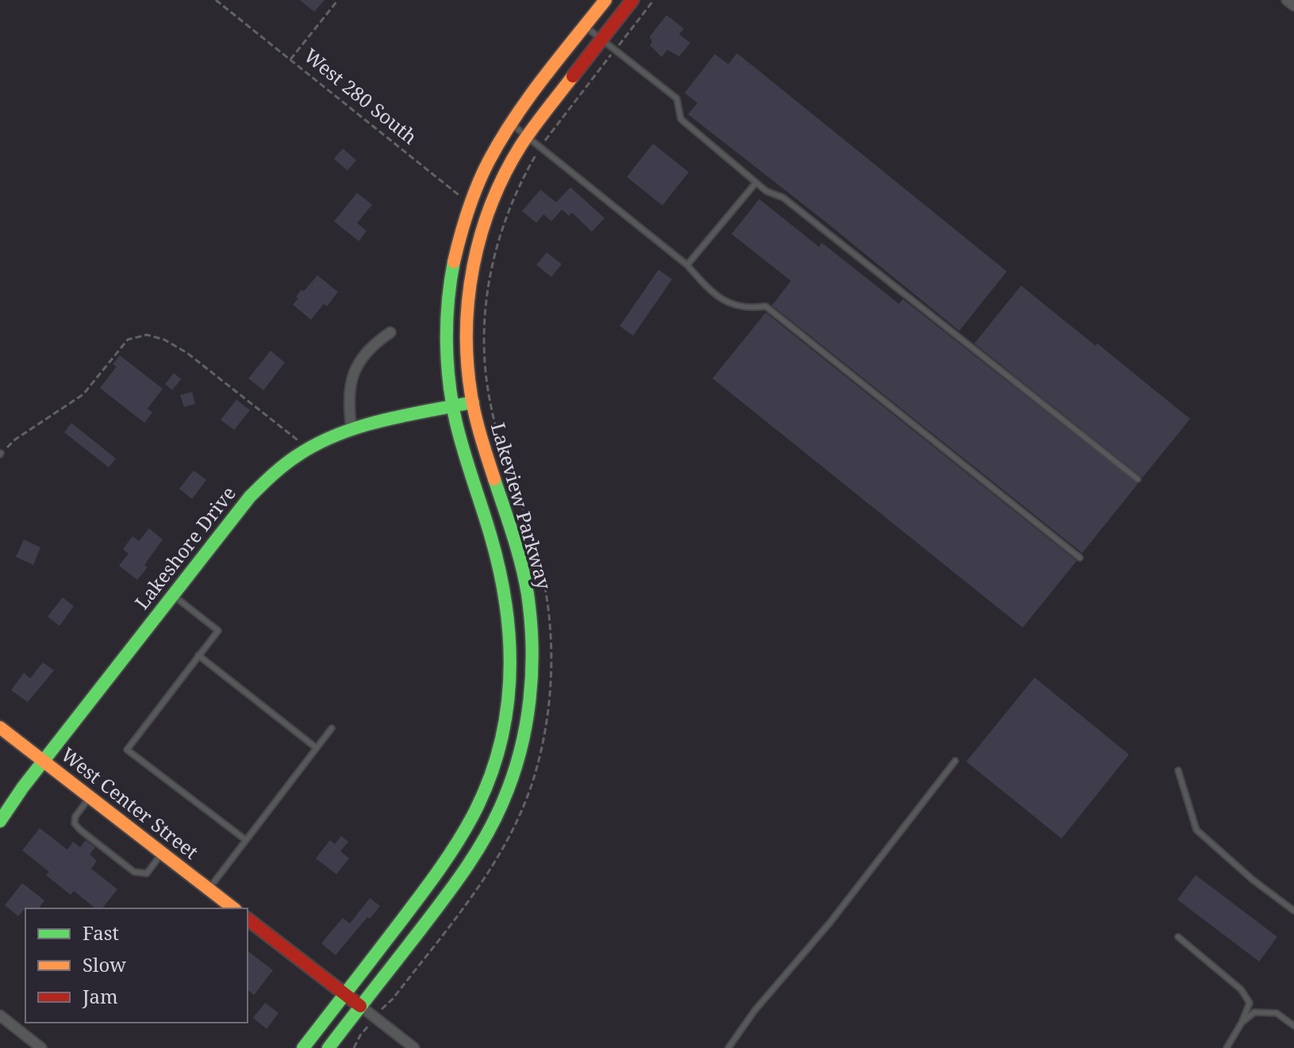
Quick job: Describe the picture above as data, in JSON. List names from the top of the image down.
{
  "streets": {
    "main road": ["Lakeview Parkway", "Lakeshore Drive", "West Center Street"],
    "path": ["West 280 South"]
  },
  "crossings": [
    ["West 280 South", "Lakeview Parkway"],
    ["Lakeview Parkway", "Lakeshore Drive"],
    ["Lakeshore Drive", "West Center Street"]
  ],
  "legend": ["Fast", "Slow", "Jam"]
}
